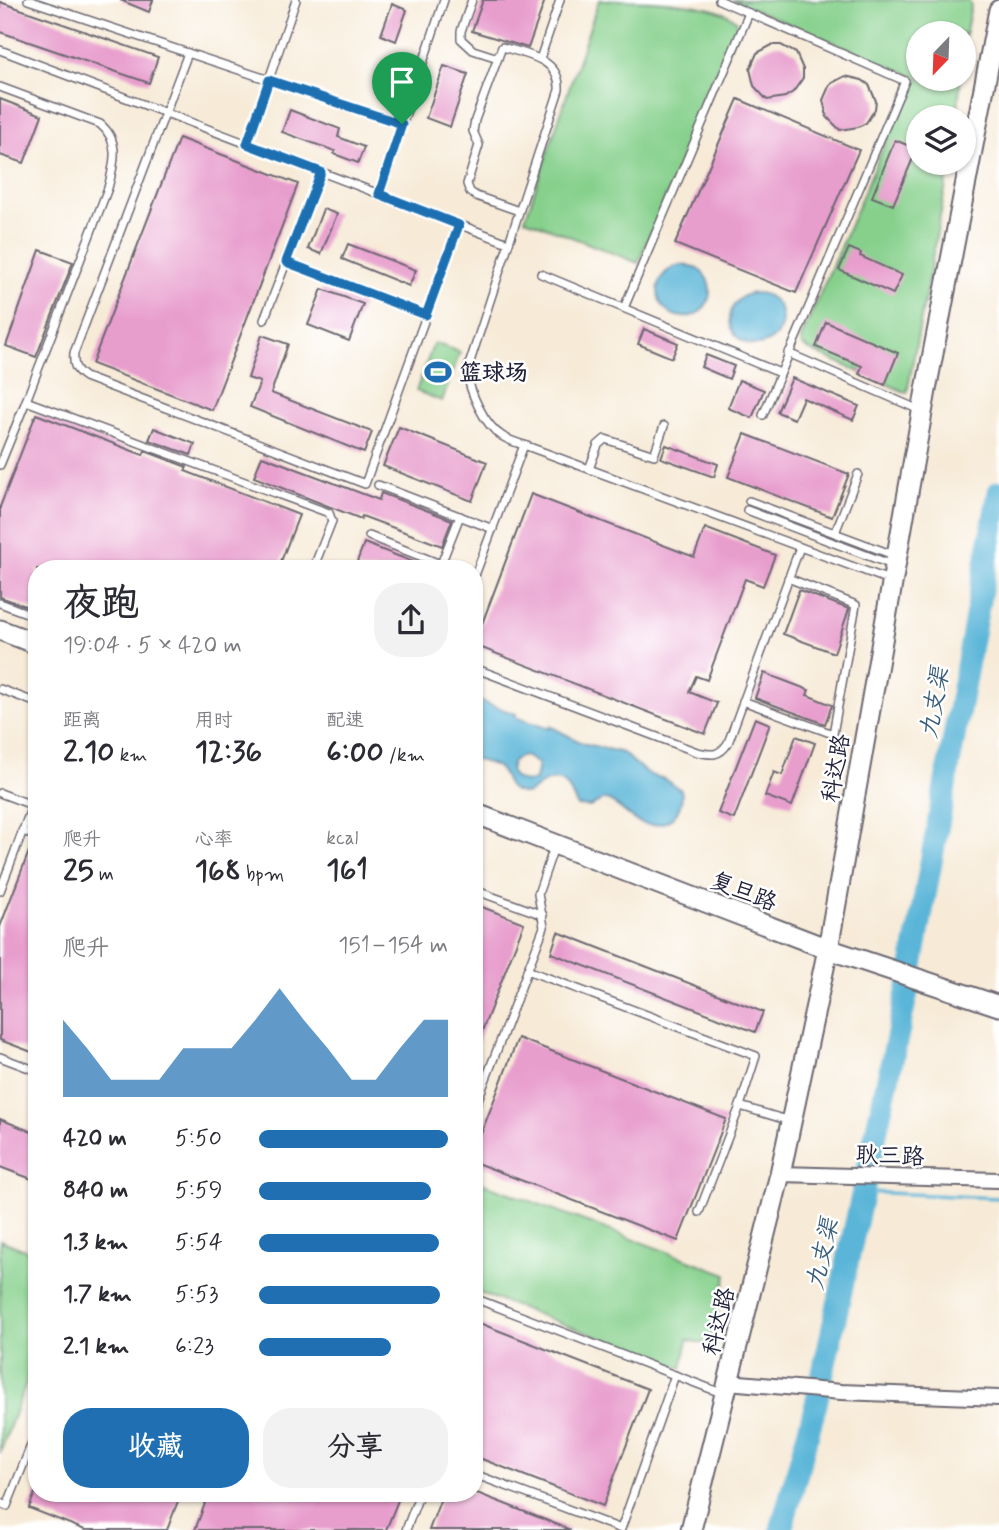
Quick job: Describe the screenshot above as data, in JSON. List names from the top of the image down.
{
  "streets": {
    "street": ["科达路", "复旦路", "耿三路"]
  },
  "crossings": [
    ["科达路", "复旦路"],
    ["科达路", "耿三路"]
  ],
  "water": ["九支渠"],
  "places": {
    "sports": ["篮球场"]
  },
  "north": "bottom left",
  "page": {
    "heading": ["夜跑", "19:04 · 5 × 420 m"],
    "stats": [
      ["距离", "2.10 km"],
      ["用时", "12:36"],
      ["配速", "6:00 /km"],
      ["爬升", "25 m"],
      ["心率", "168 bpm"],
      ["kcal", "161"]
    ],
    "chart": ["爬升", "151–154 m"],
    "list": [
      {
        "name": "420 m",
        "note": "5:50"
      },
      {
        "name": "840 m",
        "note": "5:59"
      },
      {
        "name": "1.3 km",
        "note": "5:54"
      },
      {
        "name": "1.7 km",
        "note": "5:53"
      },
      {
        "name": "2.1 km",
        "note": "6:23"
      }
    ],
    "buttons": ["收藏", "分享"]
  }
}
